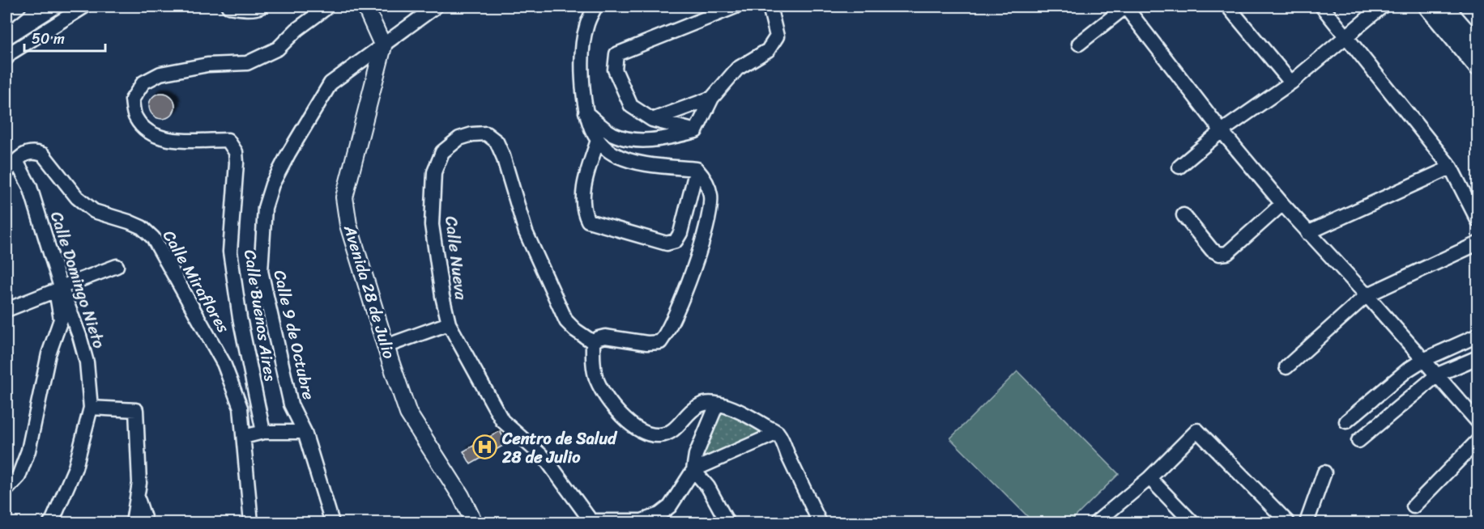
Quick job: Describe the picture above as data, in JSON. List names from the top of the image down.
{
  "streets": {
    "street": [
      "Calle Nueva",
      "Calle Domingo Nieto",
      "Calle Miraflores",
      "Avenida 28 de Julio",
      "Calle Buenos Aires",
      "Calle 9 de Octubre"
    ]
  },
  "crossings": [
    ["Calle Domingo Nieto", "Calle Miraflores"],
    ["Avenida 28 de Julio", "Calle 9 de Octubre"]
  ],
  "places": {
    "hospital": ["Centro de Salud 28 de Julio"]
  },
  "scale_bar": "50 m"
}
